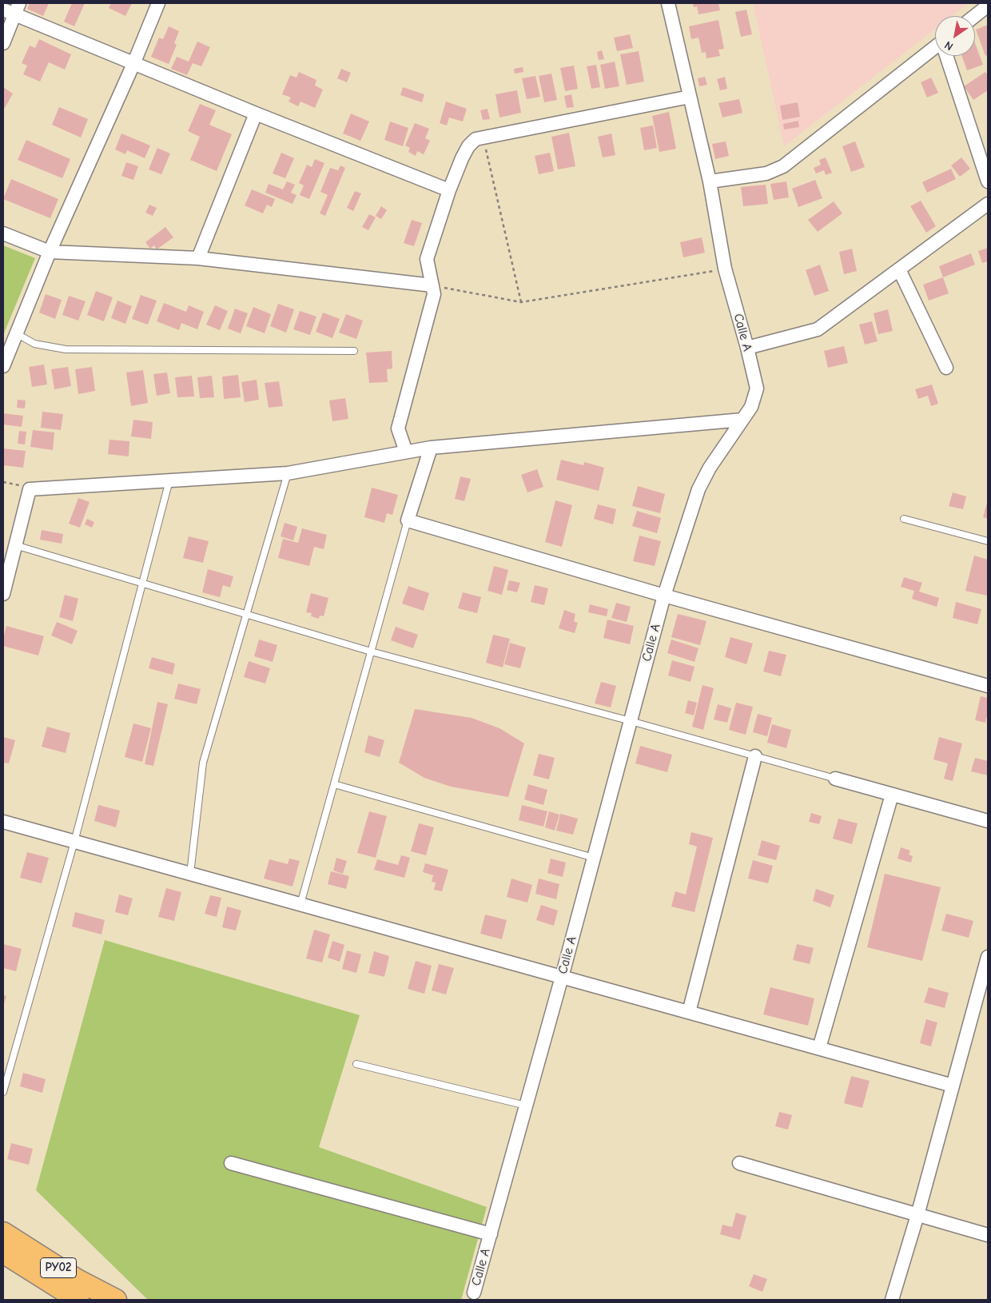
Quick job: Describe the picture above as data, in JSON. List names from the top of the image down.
{
  "streets": {
    "highway": ["PY02"],
    "street": ["Calle A"]
  },
  "north": "bottom left"
}
